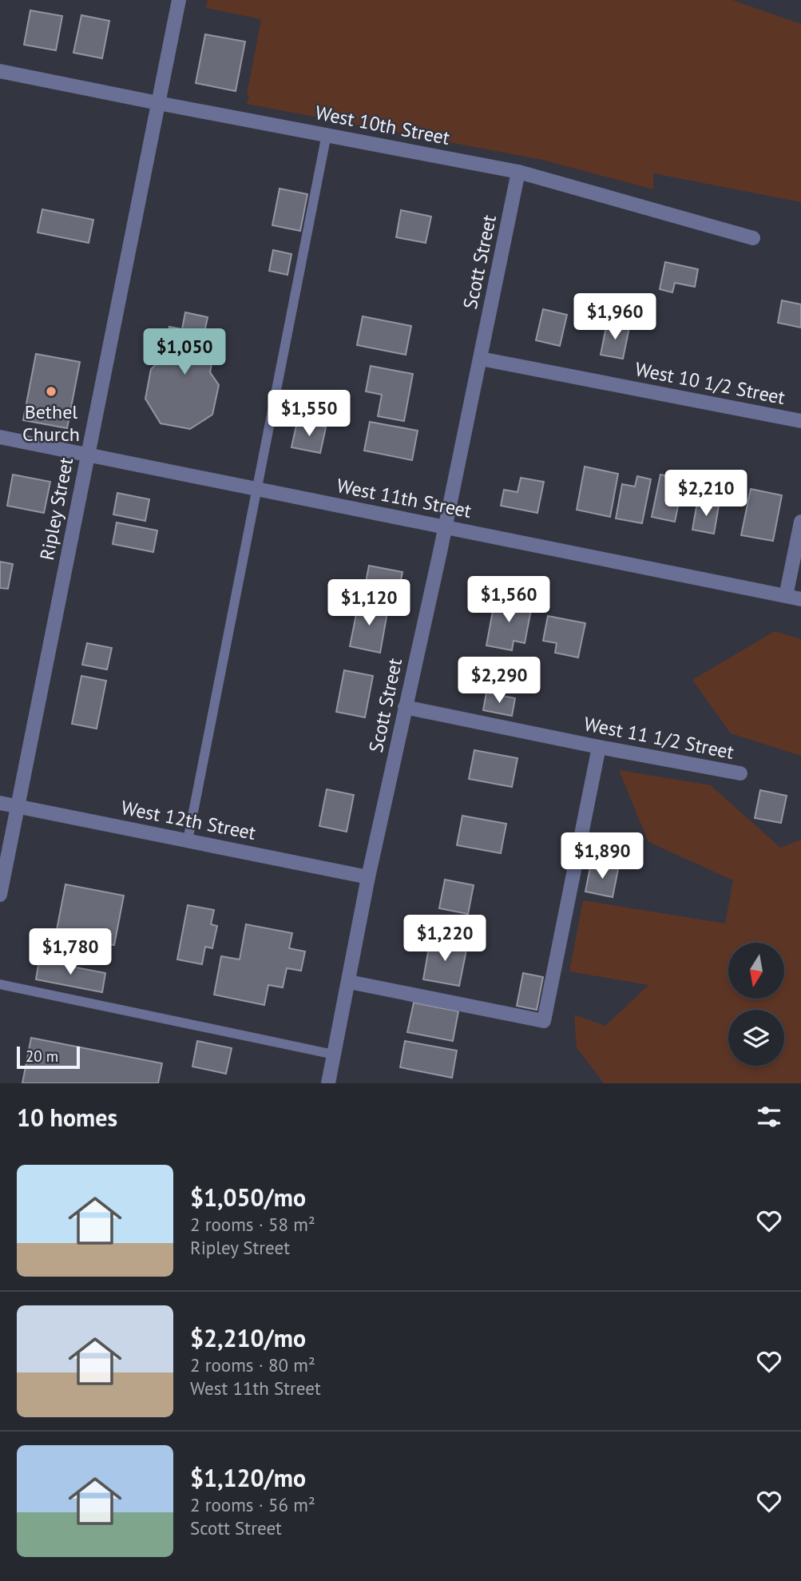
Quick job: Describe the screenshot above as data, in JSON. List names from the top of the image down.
{
  "streets": {
    "street": [
      "West 10th Street",
      "Scott Street",
      "West 10 1/2 Street",
      "West 11th Street",
      "Ripley Street",
      "West 11 1/2 Street",
      "West 12th Street"
    ]
  },
  "crossings": [
    ["West 10th Street", "Scott Street"],
    ["West 10th Street", "Ripley Street"],
    ["Scott Street", "West 10 1/2 Street"],
    ["Scott Street", "West 11th Street"],
    ["Scott Street", "West 11 1/2 Street"],
    ["Scott Street", "West 12th Street"],
    ["West 11th Street", "Ripley Street"],
    ["Ripley Street", "West 12th Street"]
  ],
  "places": ["Bethel Church"],
  "scale_bar": "20 m",
  "north": "bottom",
  "page": {
    "price": [
      "$1,960",
      "$1,050",
      "$1,550",
      "$2,210",
      "$1,560",
      "$1,120",
      "$2,290",
      "$1,890",
      "$1,220",
      "$1,780"
    ],
    "scale": "20 m",
    "heading": "10 homes",
    "list": [
      {
        "name": "$1,050/mo",
        "note": "2 rooms · 58 m² · Ripley Street"
      },
      {
        "name": "$2,210/mo",
        "note": "2 rooms · 80 m² · West 11th Street"
      },
      {
        "name": "$1,120/mo",
        "note": "2 rooms · 56 m² · Scott Street"
      }
    ]
  }
}
